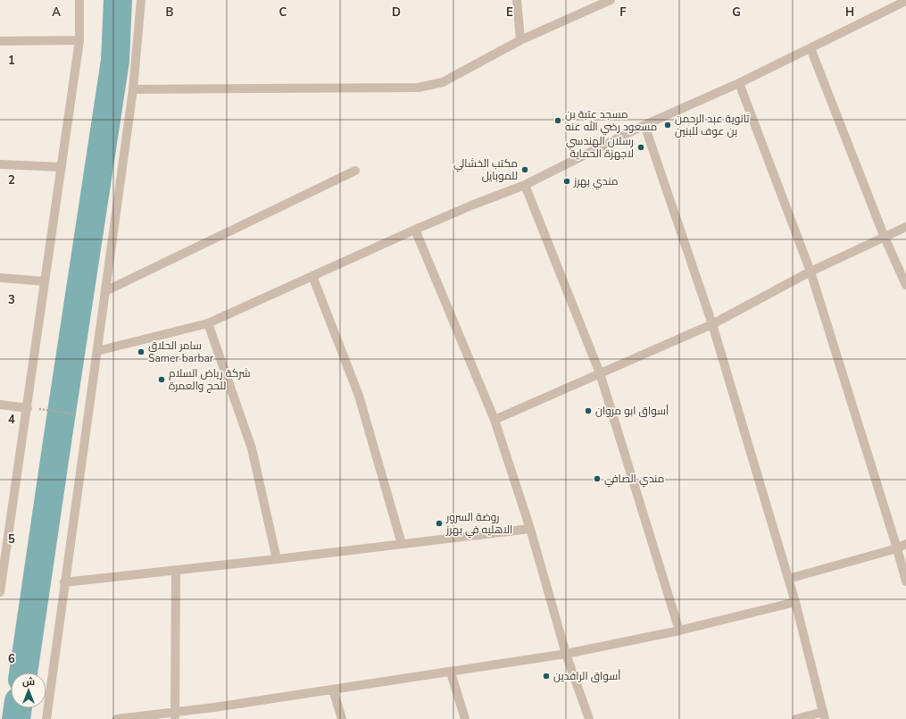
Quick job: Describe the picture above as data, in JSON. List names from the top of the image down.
{
  "places": [
    "مسجد عتبة بن مسعود رضي الله عنه",
    "ثانوية عبد الرحمن بن عوف للبنين",
    "رسلان الهندسي لاجهزة الحماية",
    "مكتب الخشالي للموبايل",
    "مندي بهرز",
    "سامر الحلاق Samer barbar",
    "شركة رياض السلام للحج والعمرة",
    "أسواق ابو مروان",
    "مندي الصافي",
    "روضة السرور الاهليه في بهرز",
    "أسواق الرافدين"
  ],
  "north": "top",
  "grid": {
    "columns": [
      "A",
      "B",
      "C",
      "D",
      "E",
      "F",
      "G",
      "H"
    ],
    "rows": [
      "1",
      "2",
      "3",
      "4",
      "5",
      "6"
    ]
  }
}
